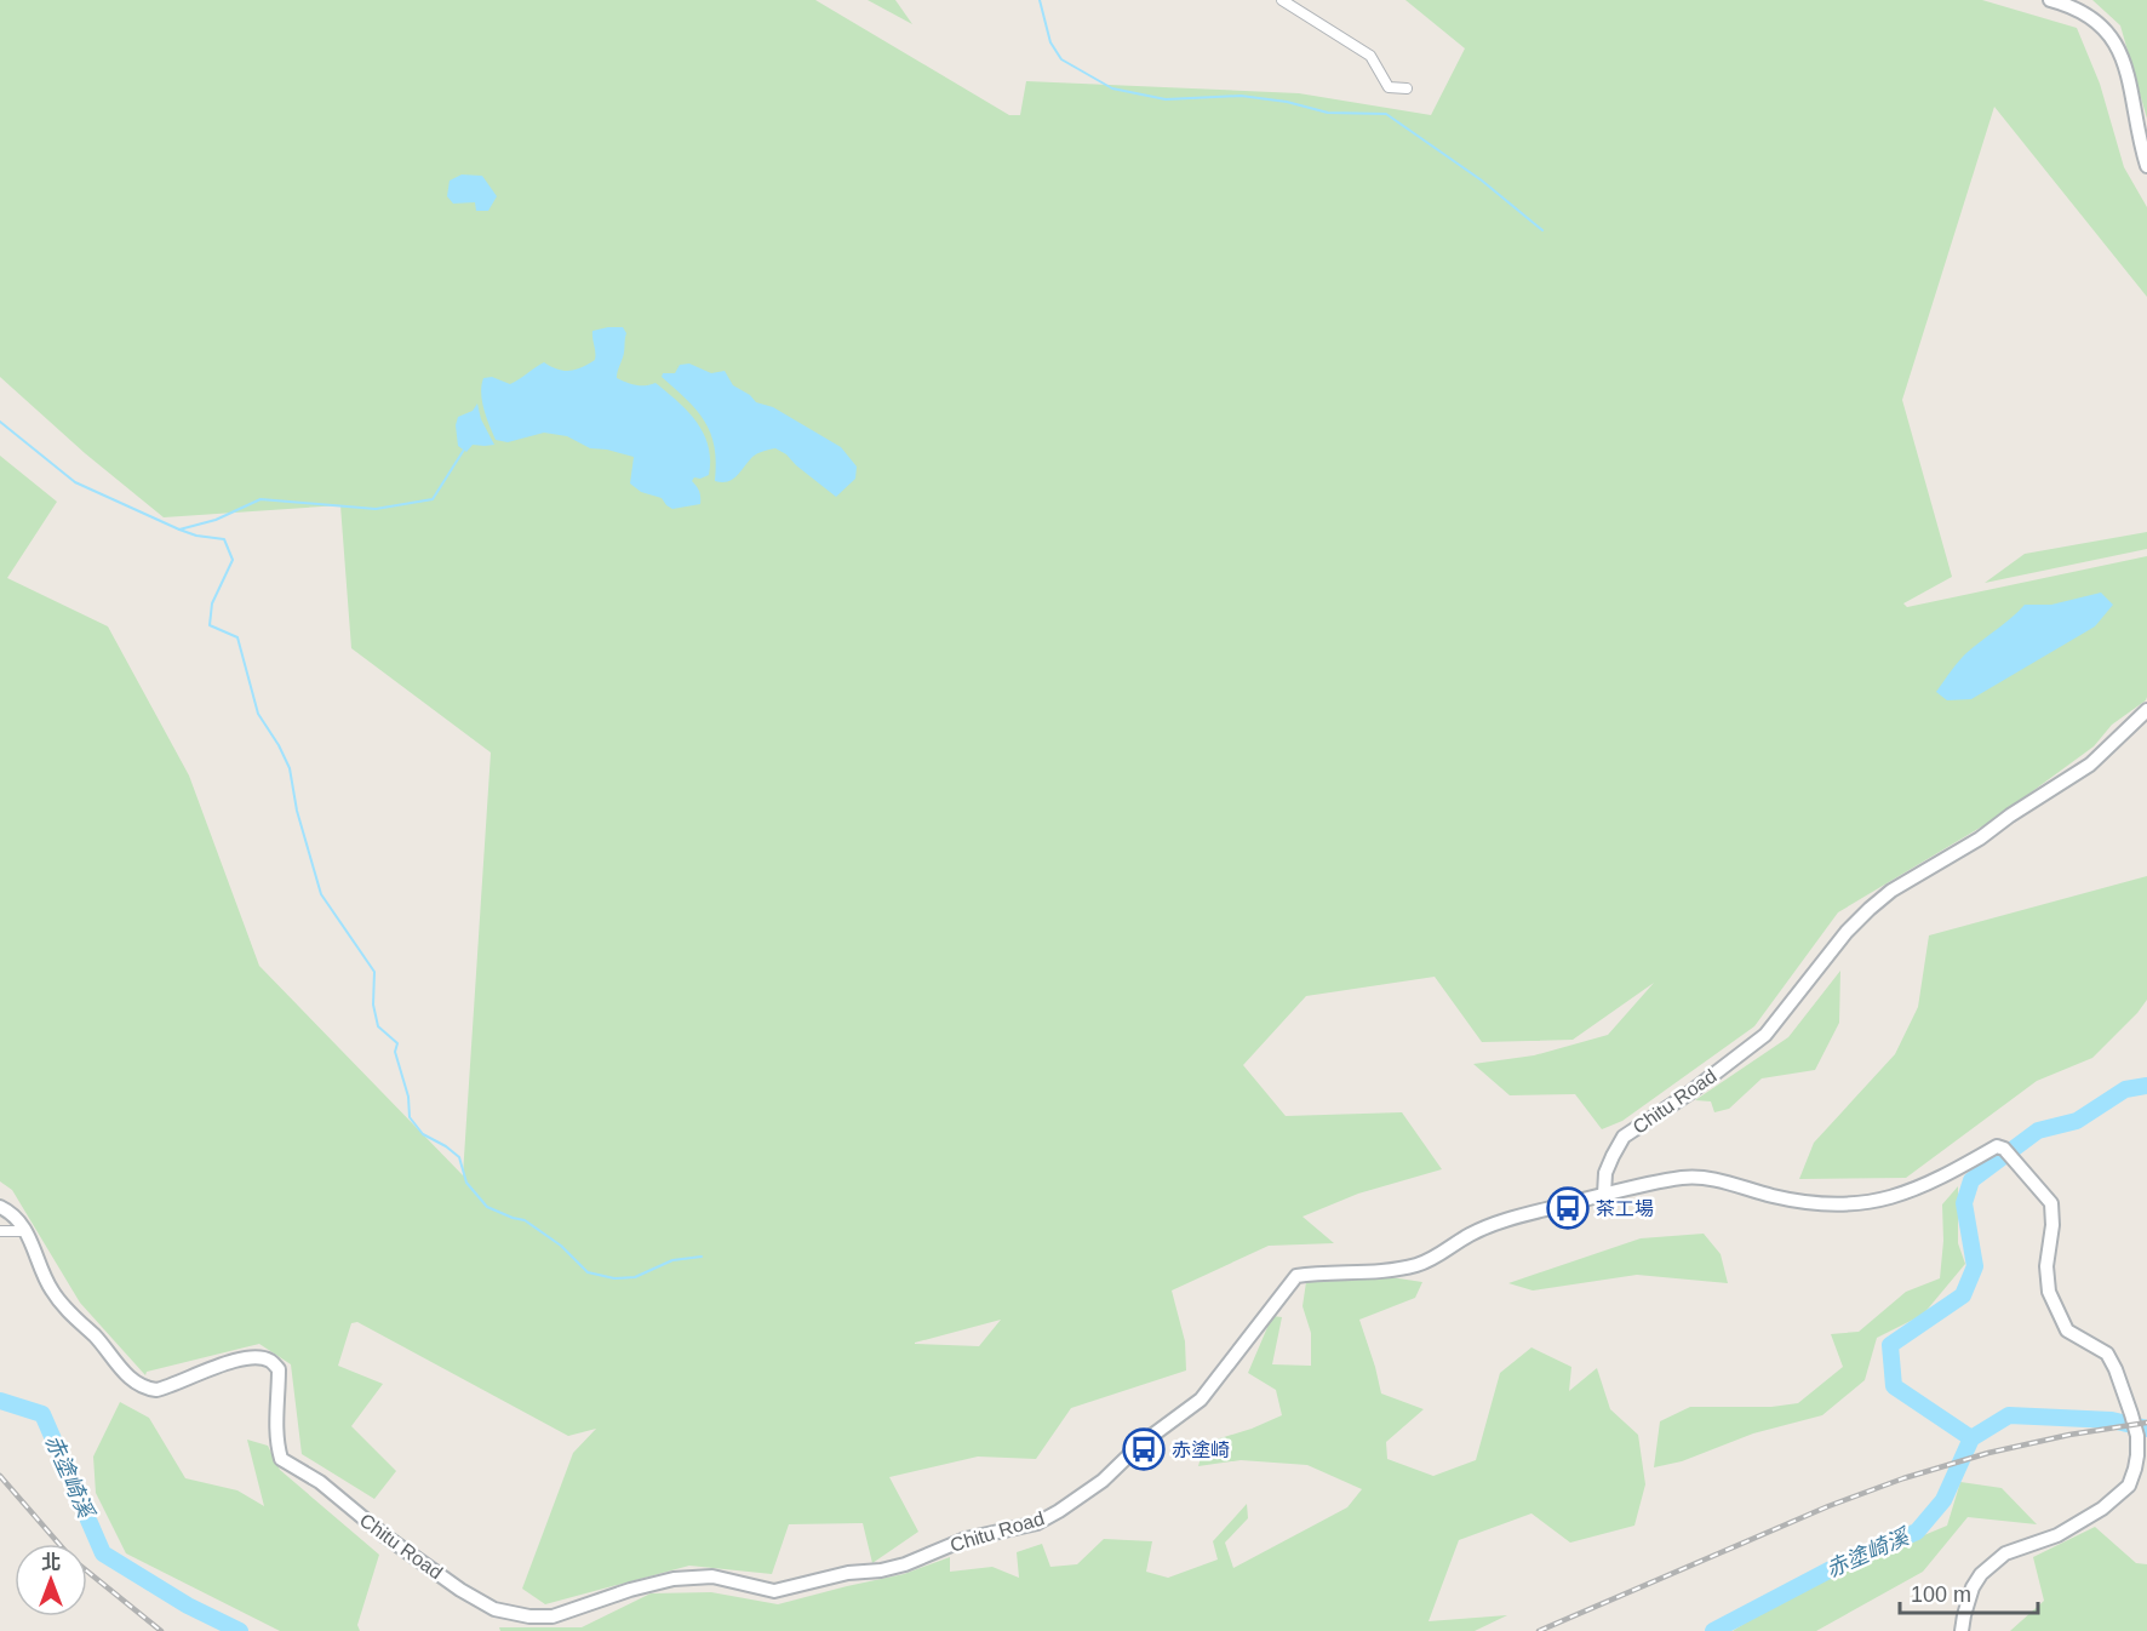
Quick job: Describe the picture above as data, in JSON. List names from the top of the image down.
{
  "streets": {
    "street": ["Chitu Road"]
  },
  "water": ["赤塗崎溪"],
  "places": {
    "bus stop": ["茶工場", "赤塗崎"]
  },
  "scale_bar": "100 m",
  "north": "top"
}
